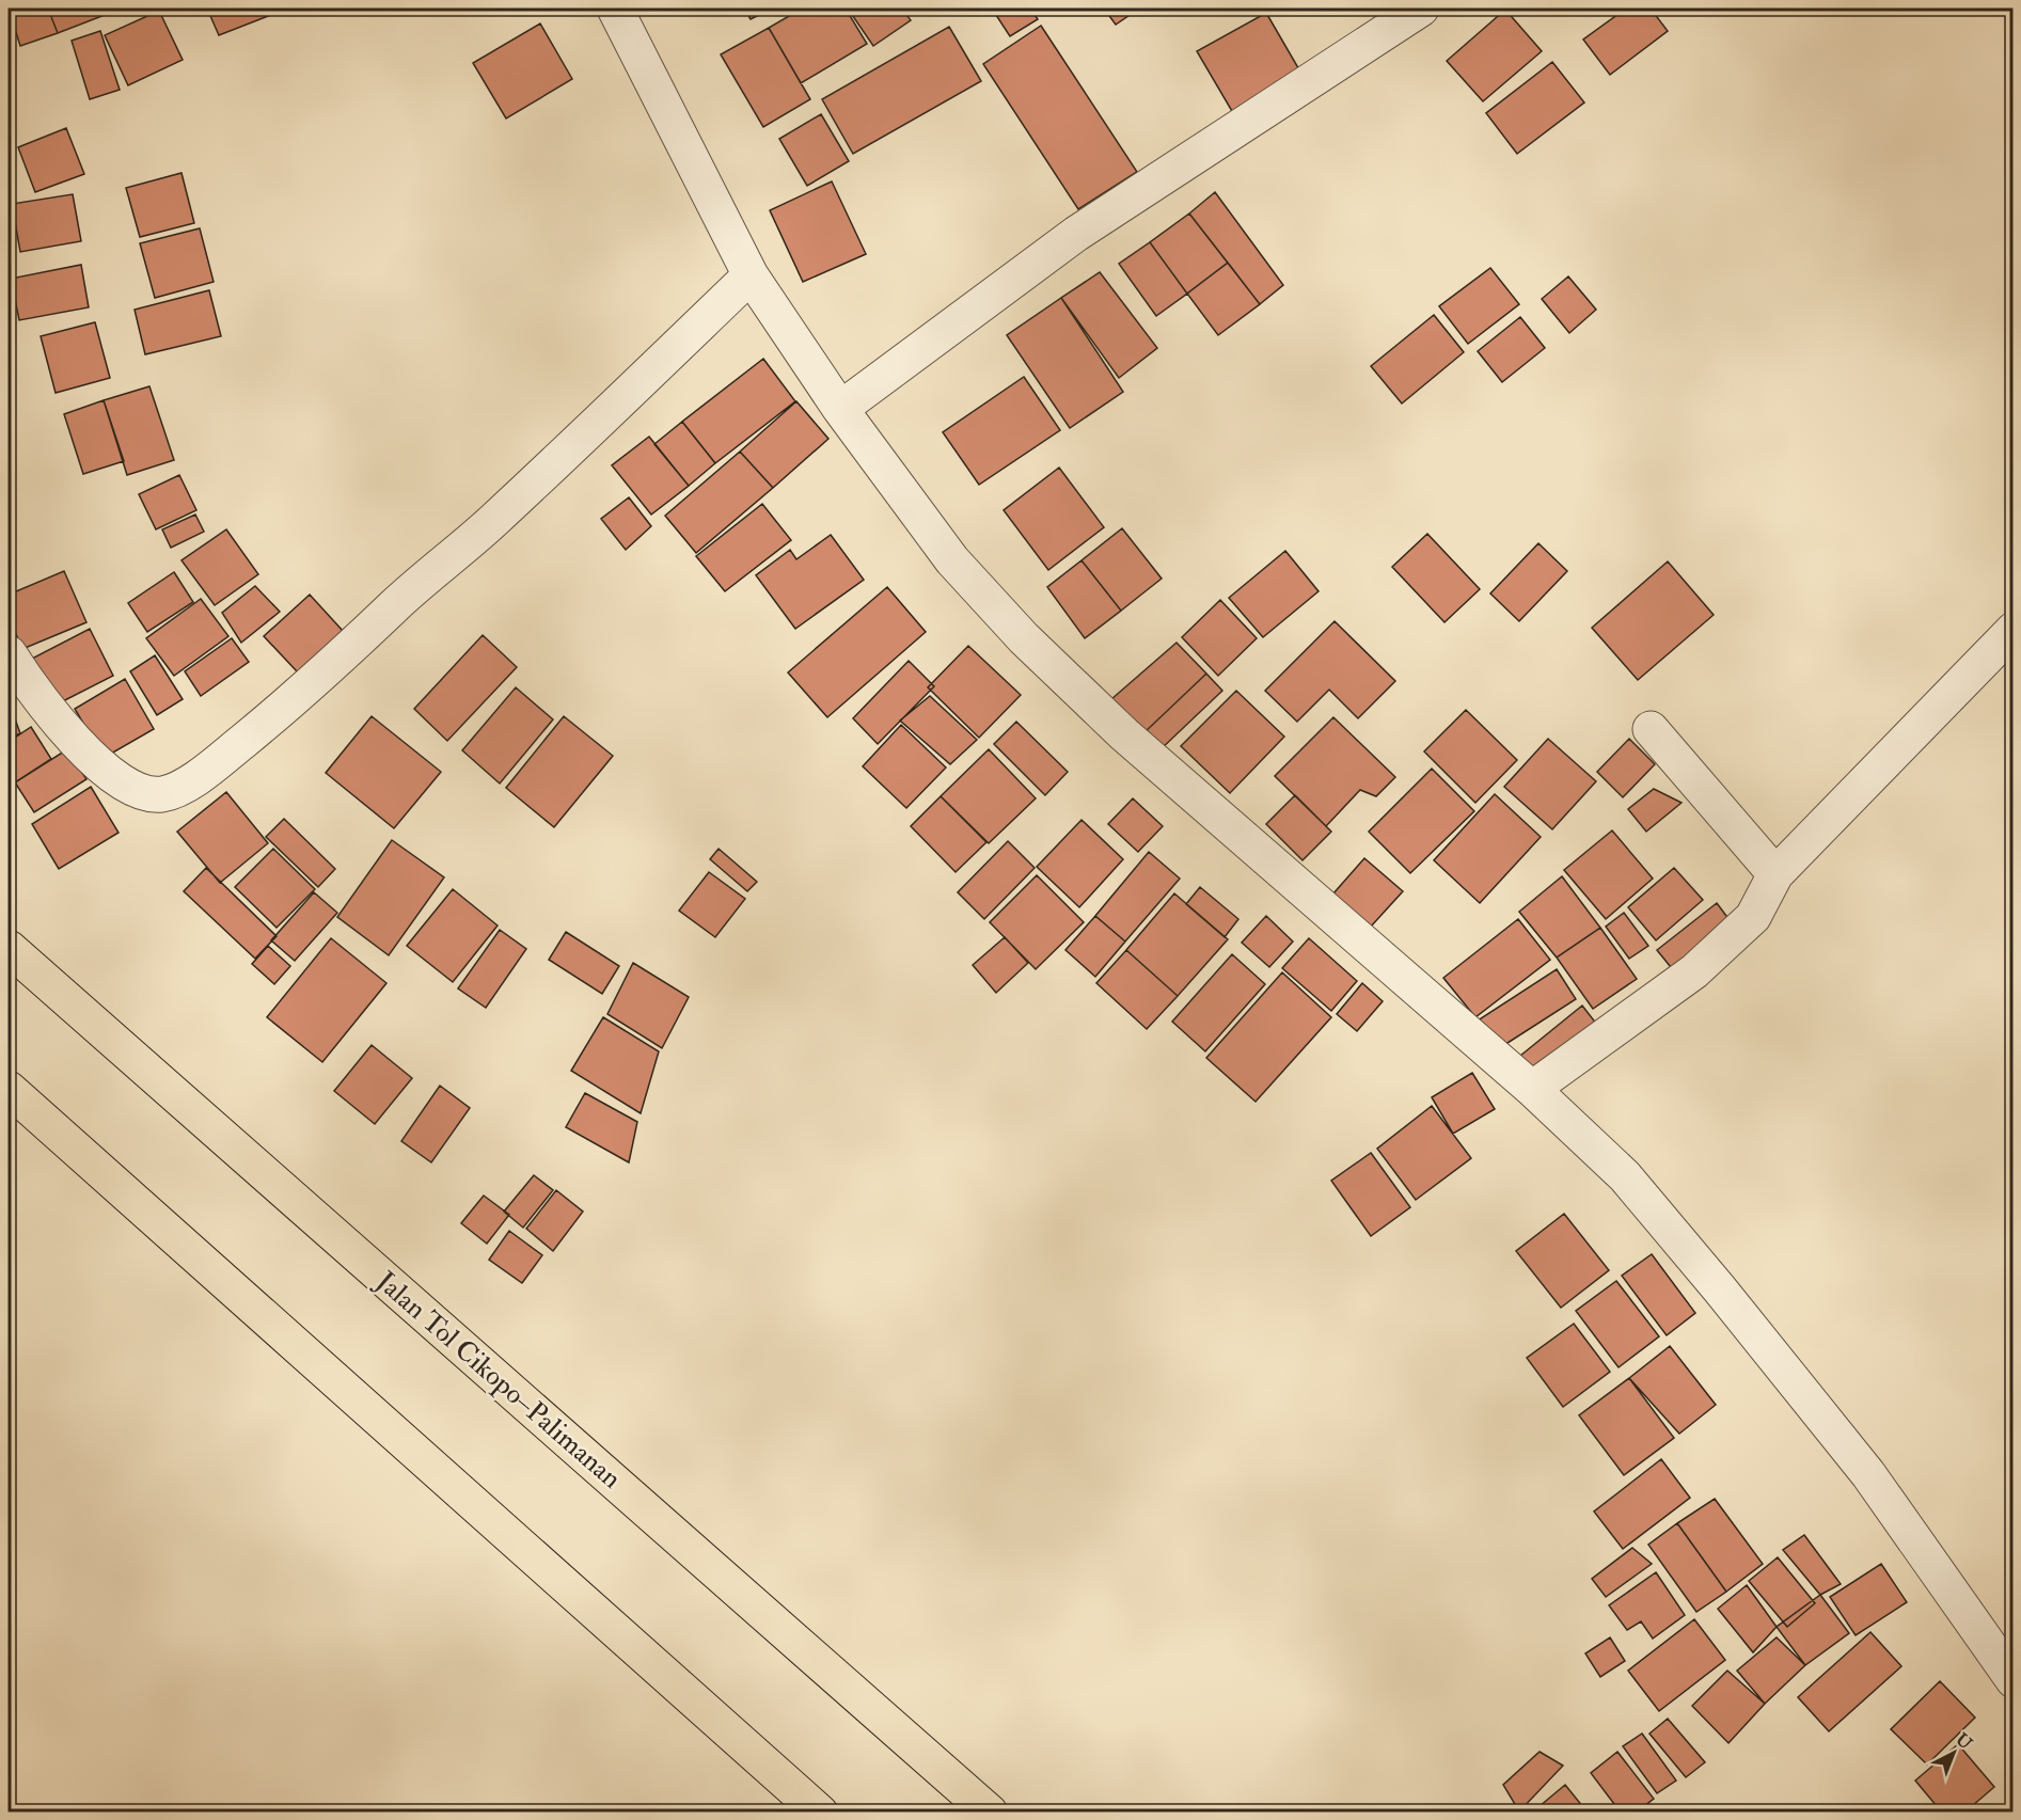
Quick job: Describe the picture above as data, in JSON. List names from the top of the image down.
{
  "streets": {
    "highway": ["Jalan Tol Cikopo–Palimanan"]
  },
  "north": "top right"
}
